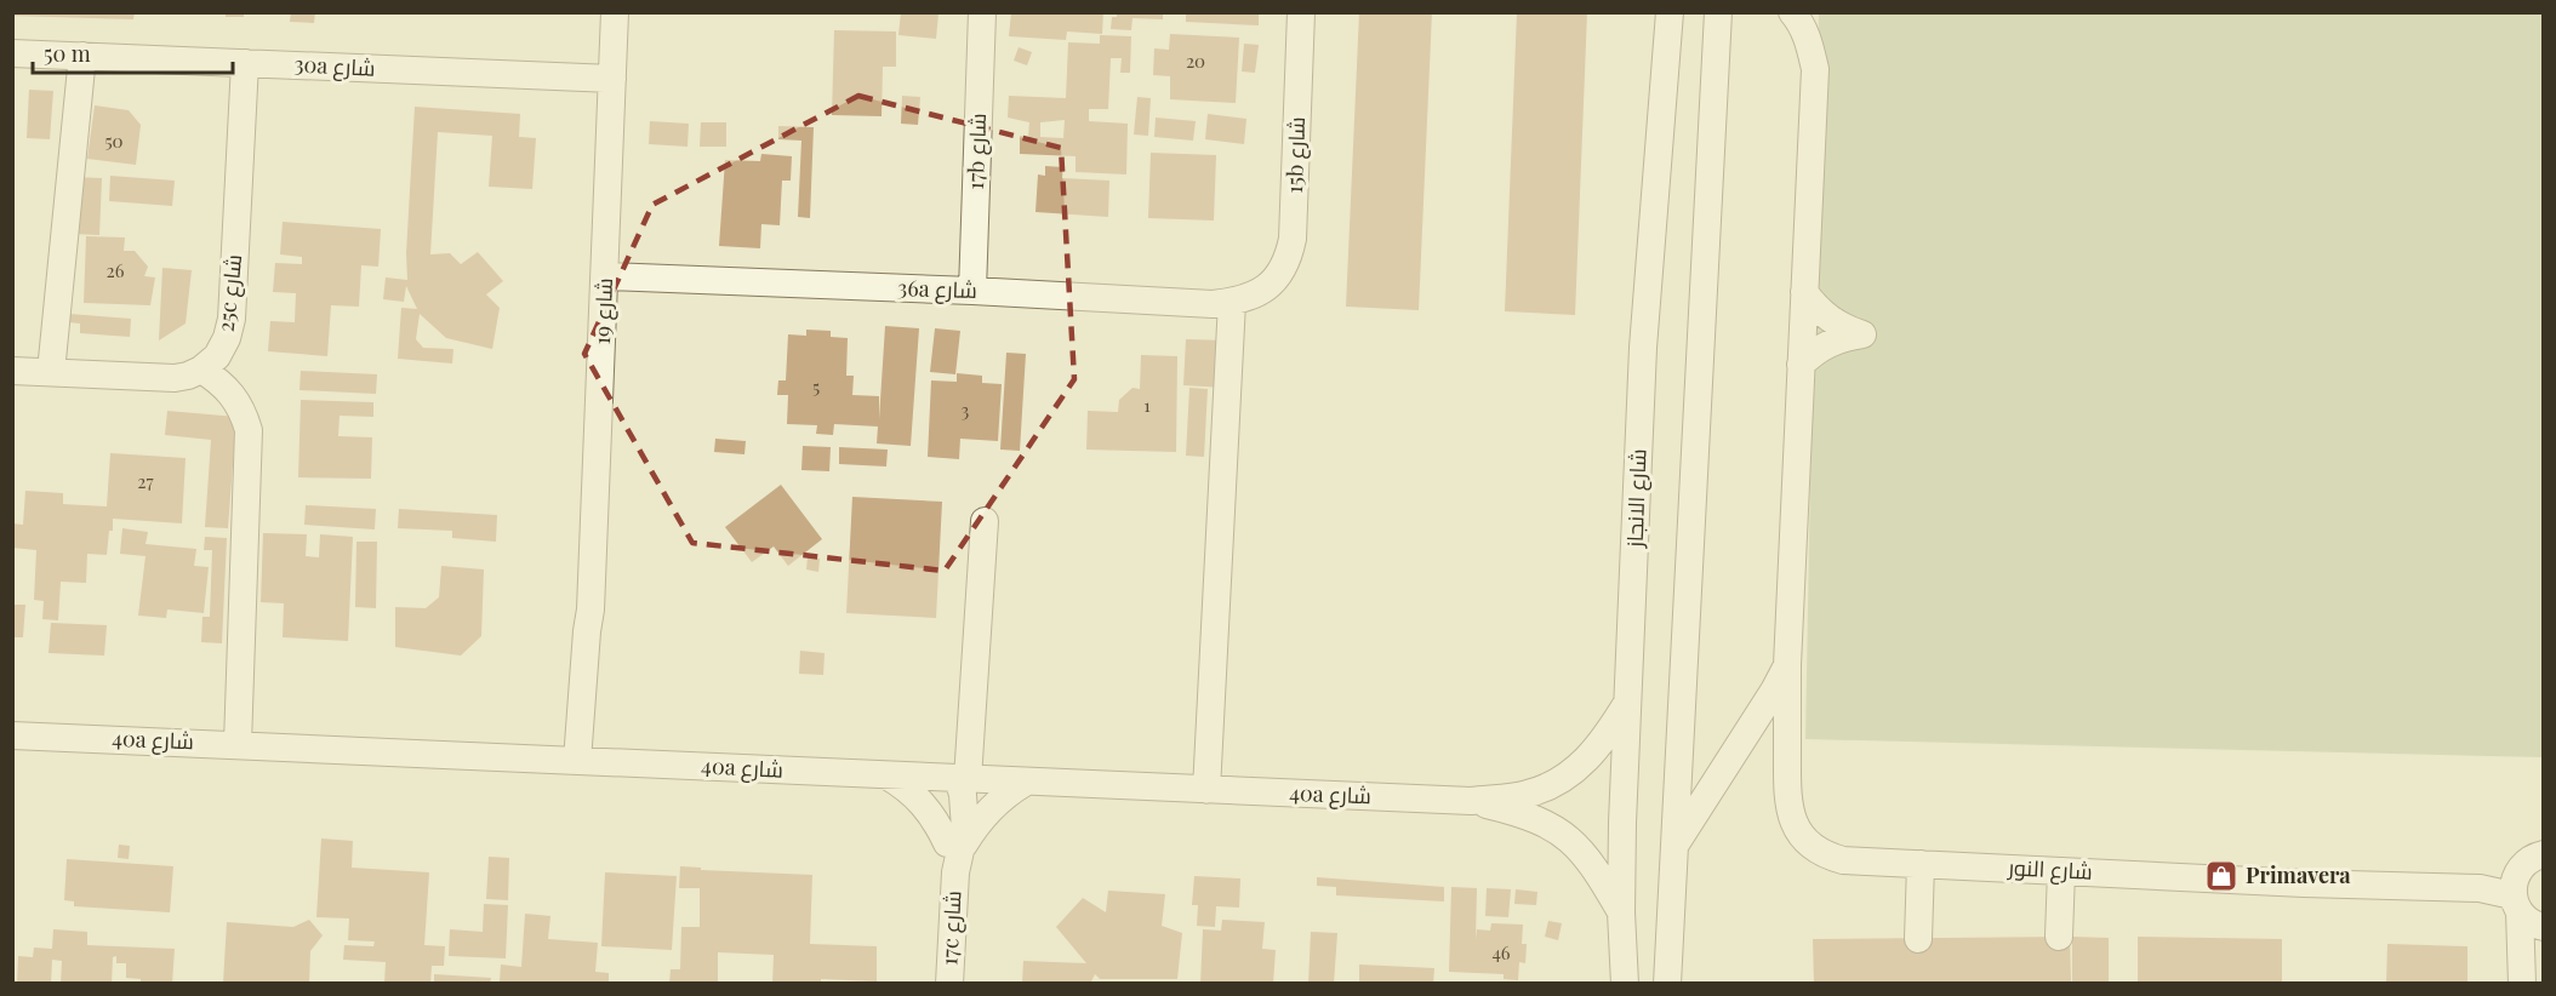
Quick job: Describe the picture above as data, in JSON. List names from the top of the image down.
{
  "streets": {
    "street": [
      "30a شارع",
      "17b شارع",
      "15b شارع",
      "36a شارع",
      "25c شارع",
      "شارع 19",
      "شارع الانجاز",
      "40a شارع",
      "شارع النور",
      "17c شارع"
    ]
  },
  "crossings": [
    ["30a شارع", "25c شارع"],
    ["30a شارع", "شارع 19"],
    ["17b شارع", "36a شارع"],
    ["15b شارع", "36a شارع"],
    ["36a شارع", "شارع 19"],
    ["شارع 19", "40a شارع"],
    ["شارع الانجاز", "40a شارع"],
    ["40a شارع", "17c شارع"]
  ],
  "places": {
    "shop": ["Primavera"]
  },
  "house_numbers": [
    "20",
    "50",
    "26",
    "5",
    "1",
    "3",
    "27",
    "46"
  ],
  "scale_bar": "50 m"
}
